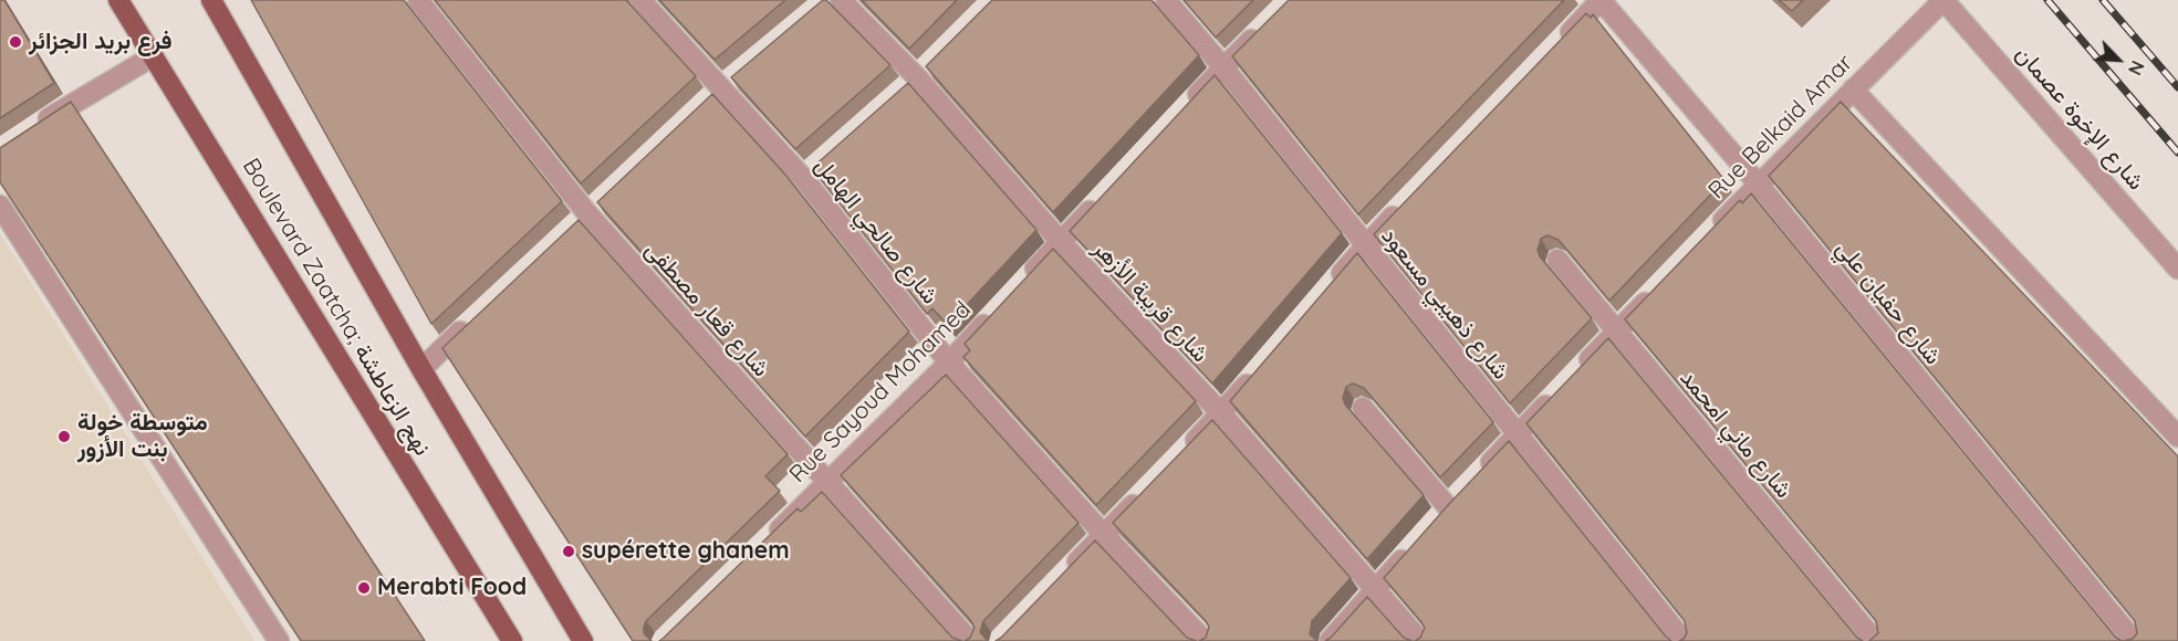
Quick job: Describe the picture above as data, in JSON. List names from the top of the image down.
{
  "streets": {
    "main road": ["Boulevard Zaatcha; نهج الزعاطشة"],
    "street": [
      "شارع الإخوة عصمان",
      "Rue Belkaid Amar",
      "شارع صالحي الهامل",
      "شارع قريبة الأزهر",
      "شارع حفيان علي",
      "شارع ذهيبي مسعود",
      "شارع قعار مصطفى",
      "Rue Sayoud Mohamed",
      "شارع ماني امحمد"
    ]
  },
  "crossings": [
    ["شارع الإخوة عصمان", "Rue Belkaid Amar"],
    ["Rue Belkaid Amar", "شارع حفيان علي"],
    ["شارع صالحي الهامل", "Rue Sayoud Mohamed"],
    ["شارع قعار مصطفى", "Rue Sayoud Mohamed"]
  ],
  "places": [
    "فرع بريد الجزائر",
    "متوسطة خولة بنت الأزور",
    "supérette ghanem",
    "Merabti Food"
  ],
  "north": "bottom right"
}
